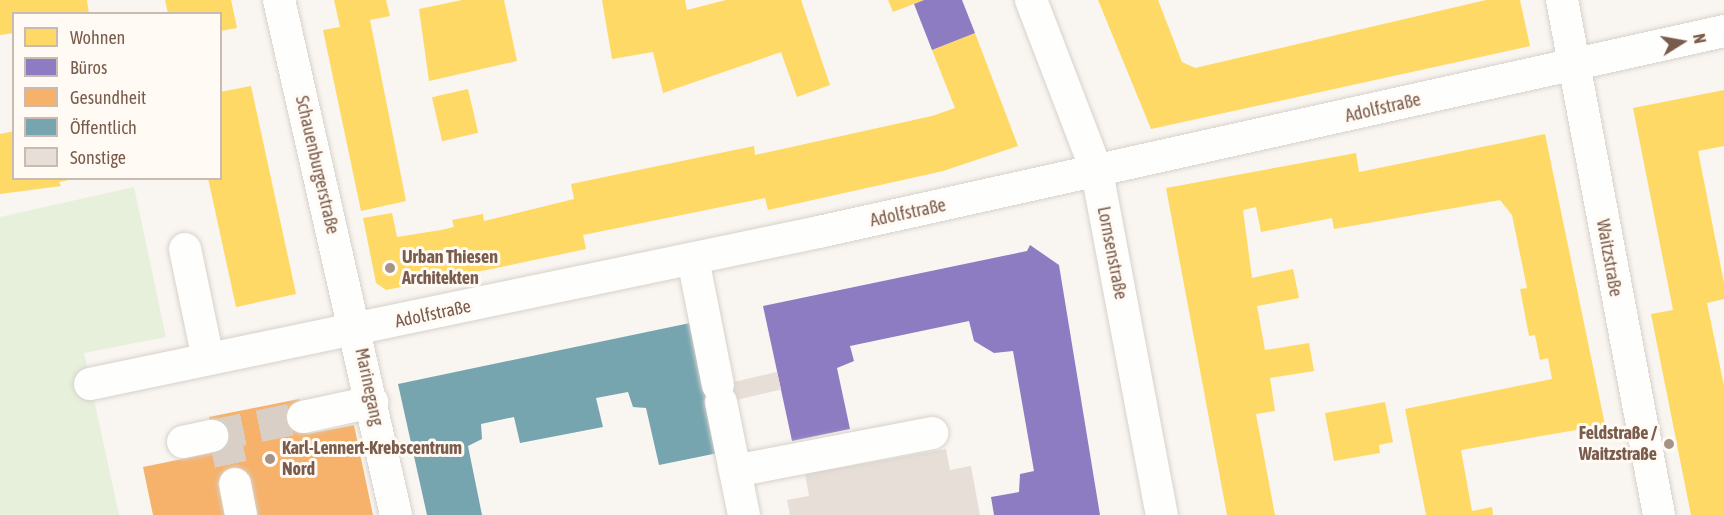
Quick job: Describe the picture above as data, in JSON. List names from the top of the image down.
{
  "streets": {
    "street": [
      "Adolfstraße",
      "Schauenburgerstraße",
      "Lornsenstraße",
      "Waitzstraße",
      "Marinegang"
    ]
  },
  "crossings": [
    ["Adolfstraße", "Schauenburgerstraße"],
    ["Adolfstraße", "Lornsenstraße"],
    ["Adolfstraße", "Waitzstraße"],
    ["Adolfstraße", "Marinegang"],
    ["Schauenburgerstraße", "Marinegang"]
  ],
  "places": ["Urban Thiesen Architekten", "Feldstraße / Waitzstraße", "Karl-Lennert-Krebscentrum Nord"],
  "legend": [
    "Wohnen",
    "Büros",
    "Gesundheit",
    "Öffentlich",
    "Sonstige"
  ],
  "north": "right"
}
